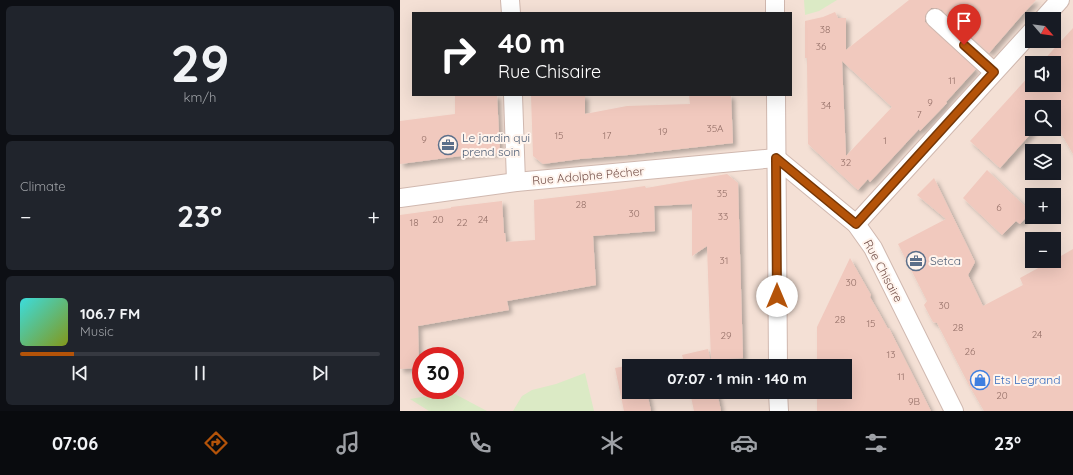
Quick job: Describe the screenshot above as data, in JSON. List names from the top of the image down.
{
  "streets": {
    "street": ["Rue Adolphe Pécher", "Rue Chisaire"]
  },
  "crossings": [
    ["Rue Adolphe Pécher", "Rue Chisaire"]
  ],
  "places": {
    "office": ["Le jardin qui prend soin", "Setca"],
    "shop": ["Ets Legrand"]
  },
  "house_numbers": [
    "38",
    "36",
    "11",
    "9",
    "34",
    "7",
    "35A",
    "19",
    "15",
    "17",
    "9",
    "1",
    "32",
    "35",
    "28",
    "6",
    "30",
    "33",
    "20",
    "24",
    "18",
    "22",
    "31",
    "30",
    "30",
    "28",
    "15",
    "28",
    "24",
    "29",
    "26",
    "13",
    "11",
    "20",
    "9B"
  ],
  "north": "bottom right",
  "page": {
    "tile": [
      ["29", "km/h"],
      "Climate"
    ],
    "map_buttons": ["+", "−"],
    "turn": ["40 m", "Rue Chisaire"],
    "heat": ["−", "23°", "+"],
    "song": ["106.7 FM", "Music"],
    "limit": "30",
    "trip": "07:07 · 1 min · 140 m",
    "tabs": ["07:06", "23°"]
  }
}
